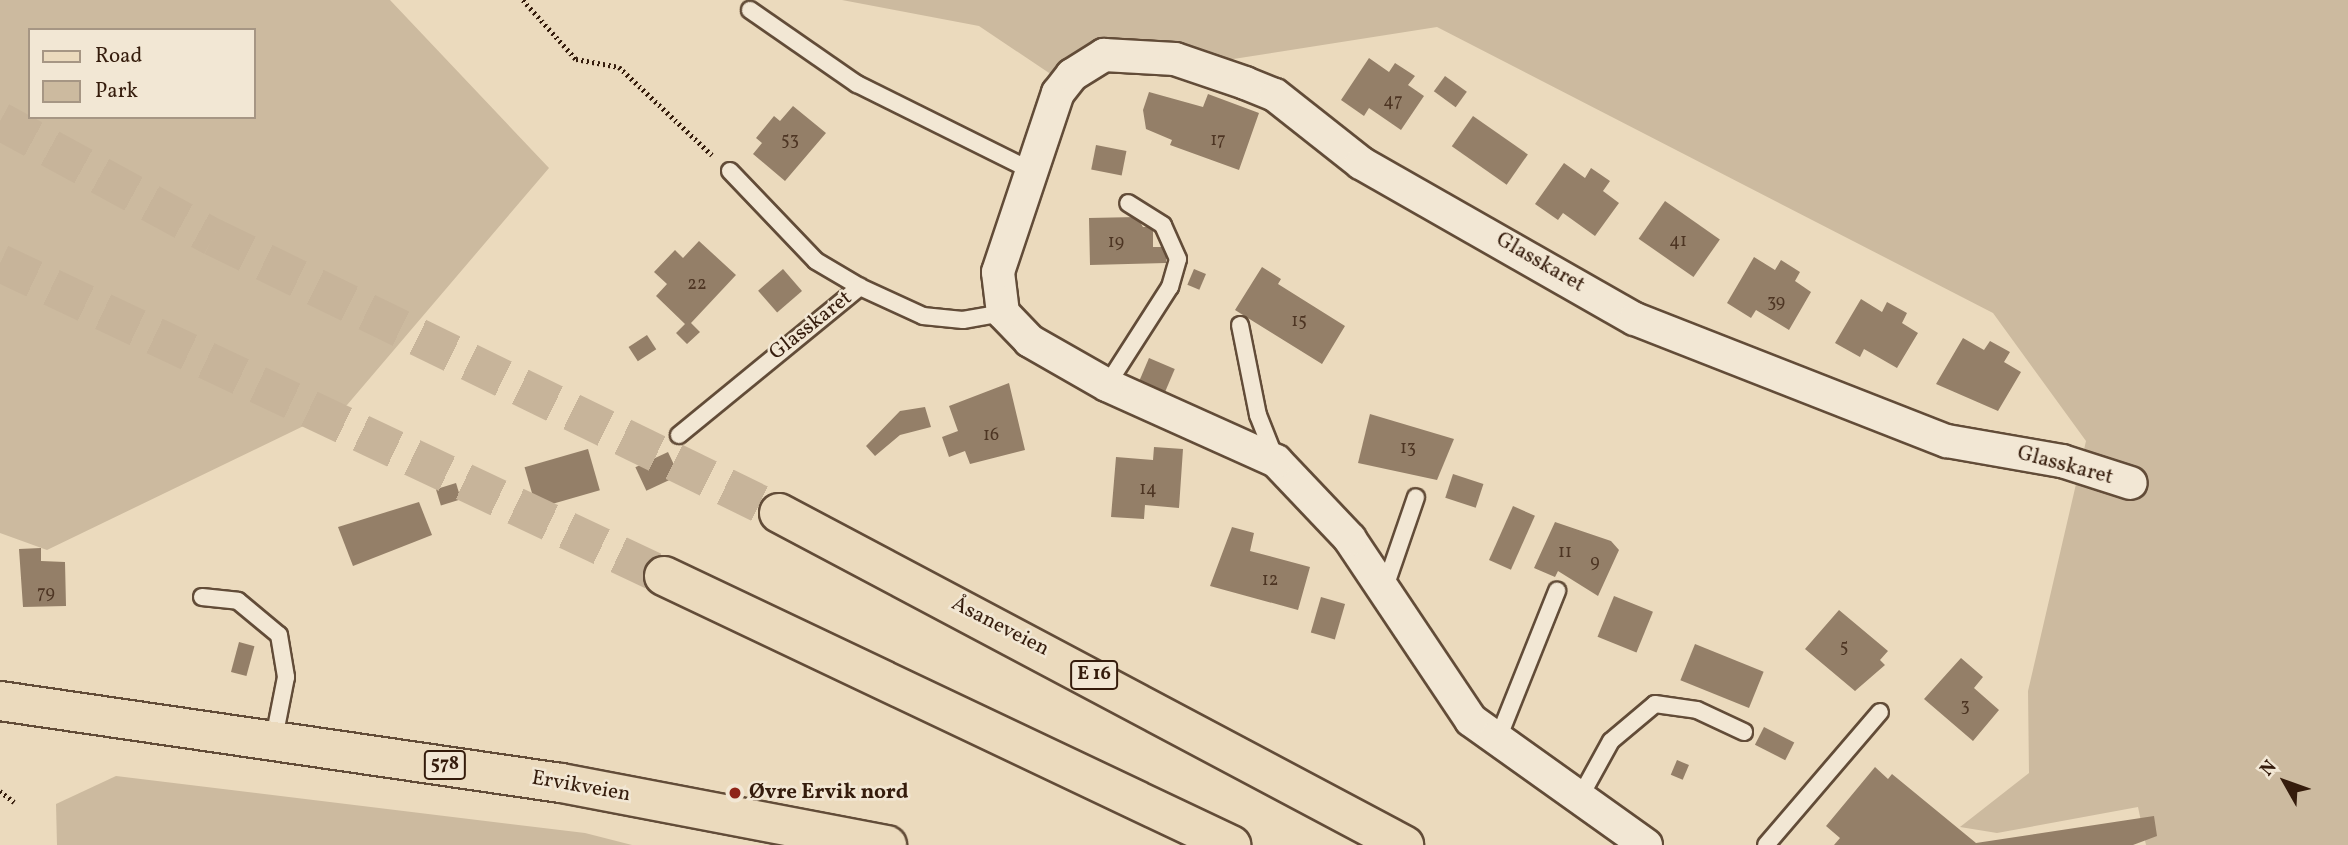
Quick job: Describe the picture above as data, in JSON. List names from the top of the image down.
{
  "streets": {
    "main road": [
      "Åsaneveien",
      "E 16",
      "578",
      "Ervikveien"
    ],
    "street": ["Glasskaret"]
  },
  "places": ["Øvre Ervik nord"],
  "house_numbers": [
    "47",
    "53",
    "17",
    "41",
    "19",
    "22",
    "39",
    "15",
    "16",
    "13",
    "14",
    "11",
    "9",
    "12",
    "79",
    "5",
    "3"
  ],
  "legend": ["Road", "Park"],
  "north": "top left"
}
